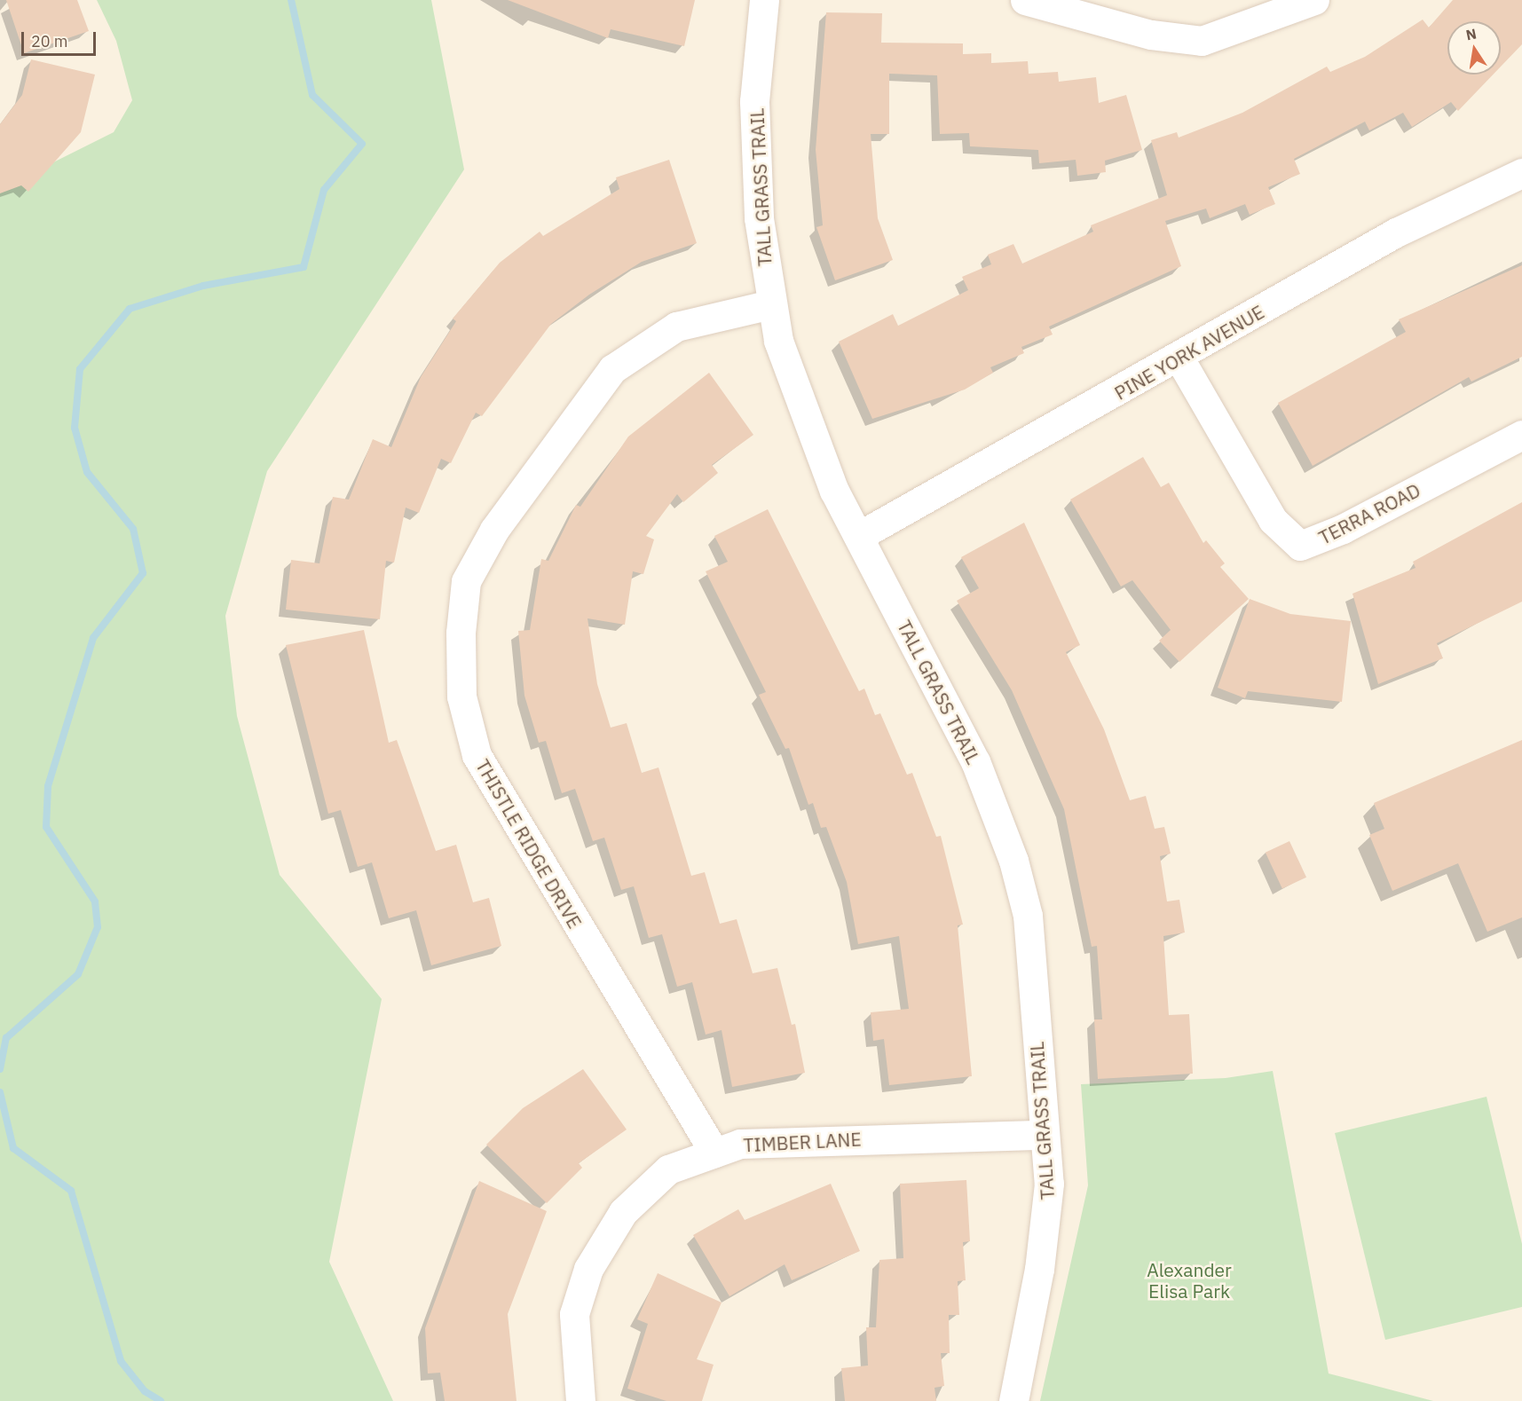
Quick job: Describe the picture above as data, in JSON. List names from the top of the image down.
{
  "streets": {
    "street": [
      "TALL GRASS TRAIL",
      "PINE YORK AVENUE",
      "TERRA ROAD",
      "THISTLE RIDGE DRIVE",
      "TIMBER LANE"
    ]
  },
  "crossings": [
    ["TALL GRASS TRAIL", "PINE YORK AVENUE"],
    ["TALL GRASS TRAIL", "THISTLE RIDGE DRIVE"],
    ["TALL GRASS TRAIL", "TIMBER LANE"],
    ["PINE YORK AVENUE", "TERRA ROAD"],
    ["THISTLE RIDGE DRIVE", "TIMBER LANE"]
  ],
  "parks": ["Alexander Elisa Park"],
  "scale_bar": "20 m",
  "north": "top"
}
